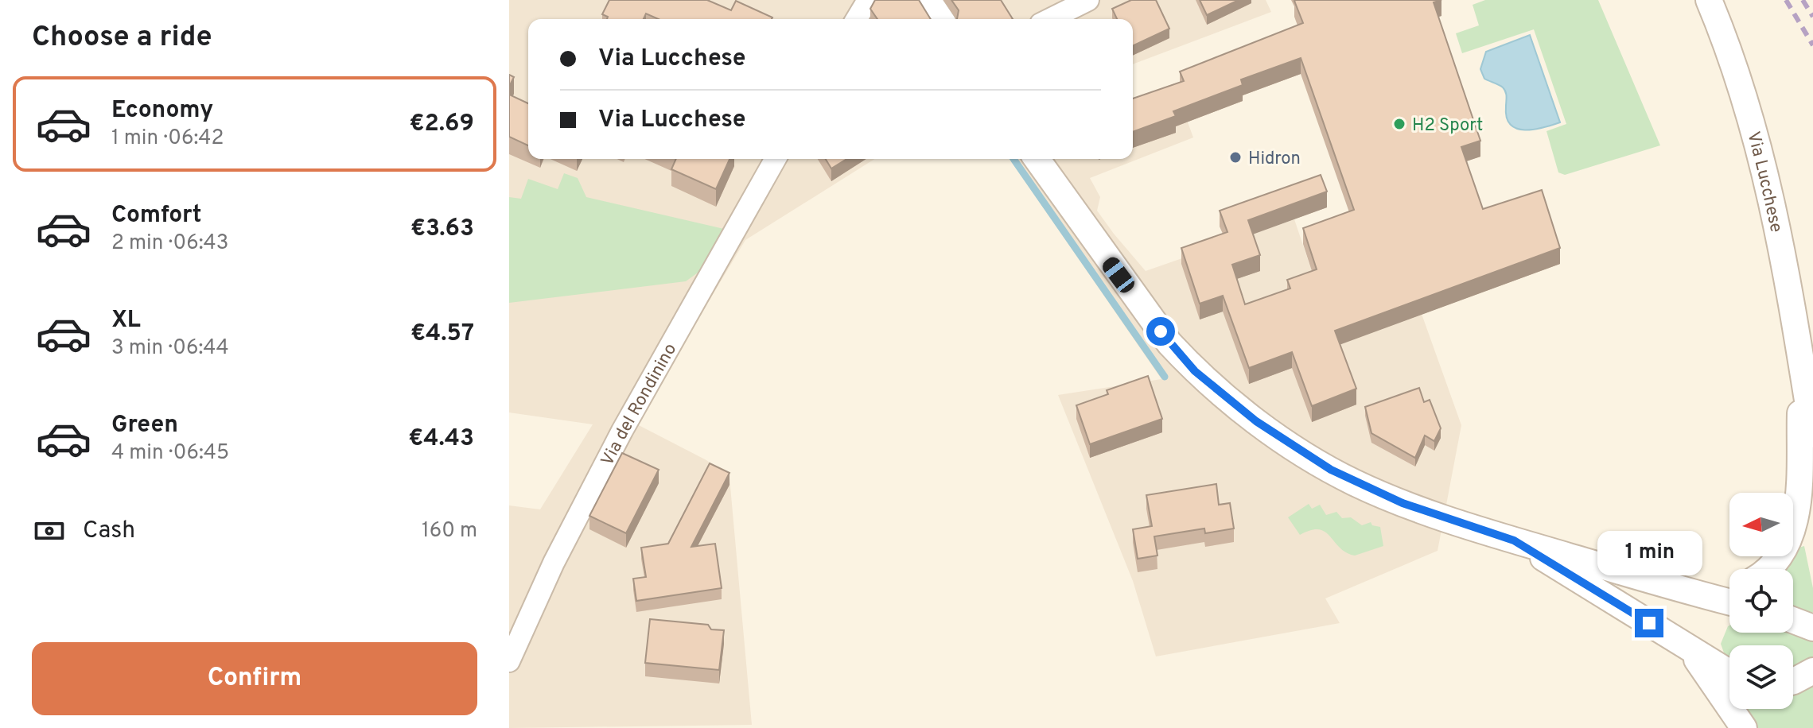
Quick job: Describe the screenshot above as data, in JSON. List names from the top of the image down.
{
  "streets": {
    "street": ["Via Lucchese", "Via del Rondinino"]
  },
  "places": ["H2 Sport", "Hidron"],
  "north": "left",
  "page": {
    "heading": "Choose a ride",
    "banner": ["Via Lucchese", "Via Lucchese"],
    "list": [
      {
        "name": "Economy",
        "note": "1 min · 06:42",
        "value": "€2.69"
      },
      {
        "name": "Comfort",
        "note": "2 min · 06:43",
        "value": "€3.63"
      },
      {
        "name": "XL",
        "note": "3 min · 06:44",
        "value": "€4.57"
      },
      {
        "name": "Green",
        "note": "4 min · 06:45",
        "value": "€4.43"
      }
    ],
    "pay": ["Cash", "160 m"],
    "bubble": "1 min",
    "buttons": "Confirm"
  }
}
